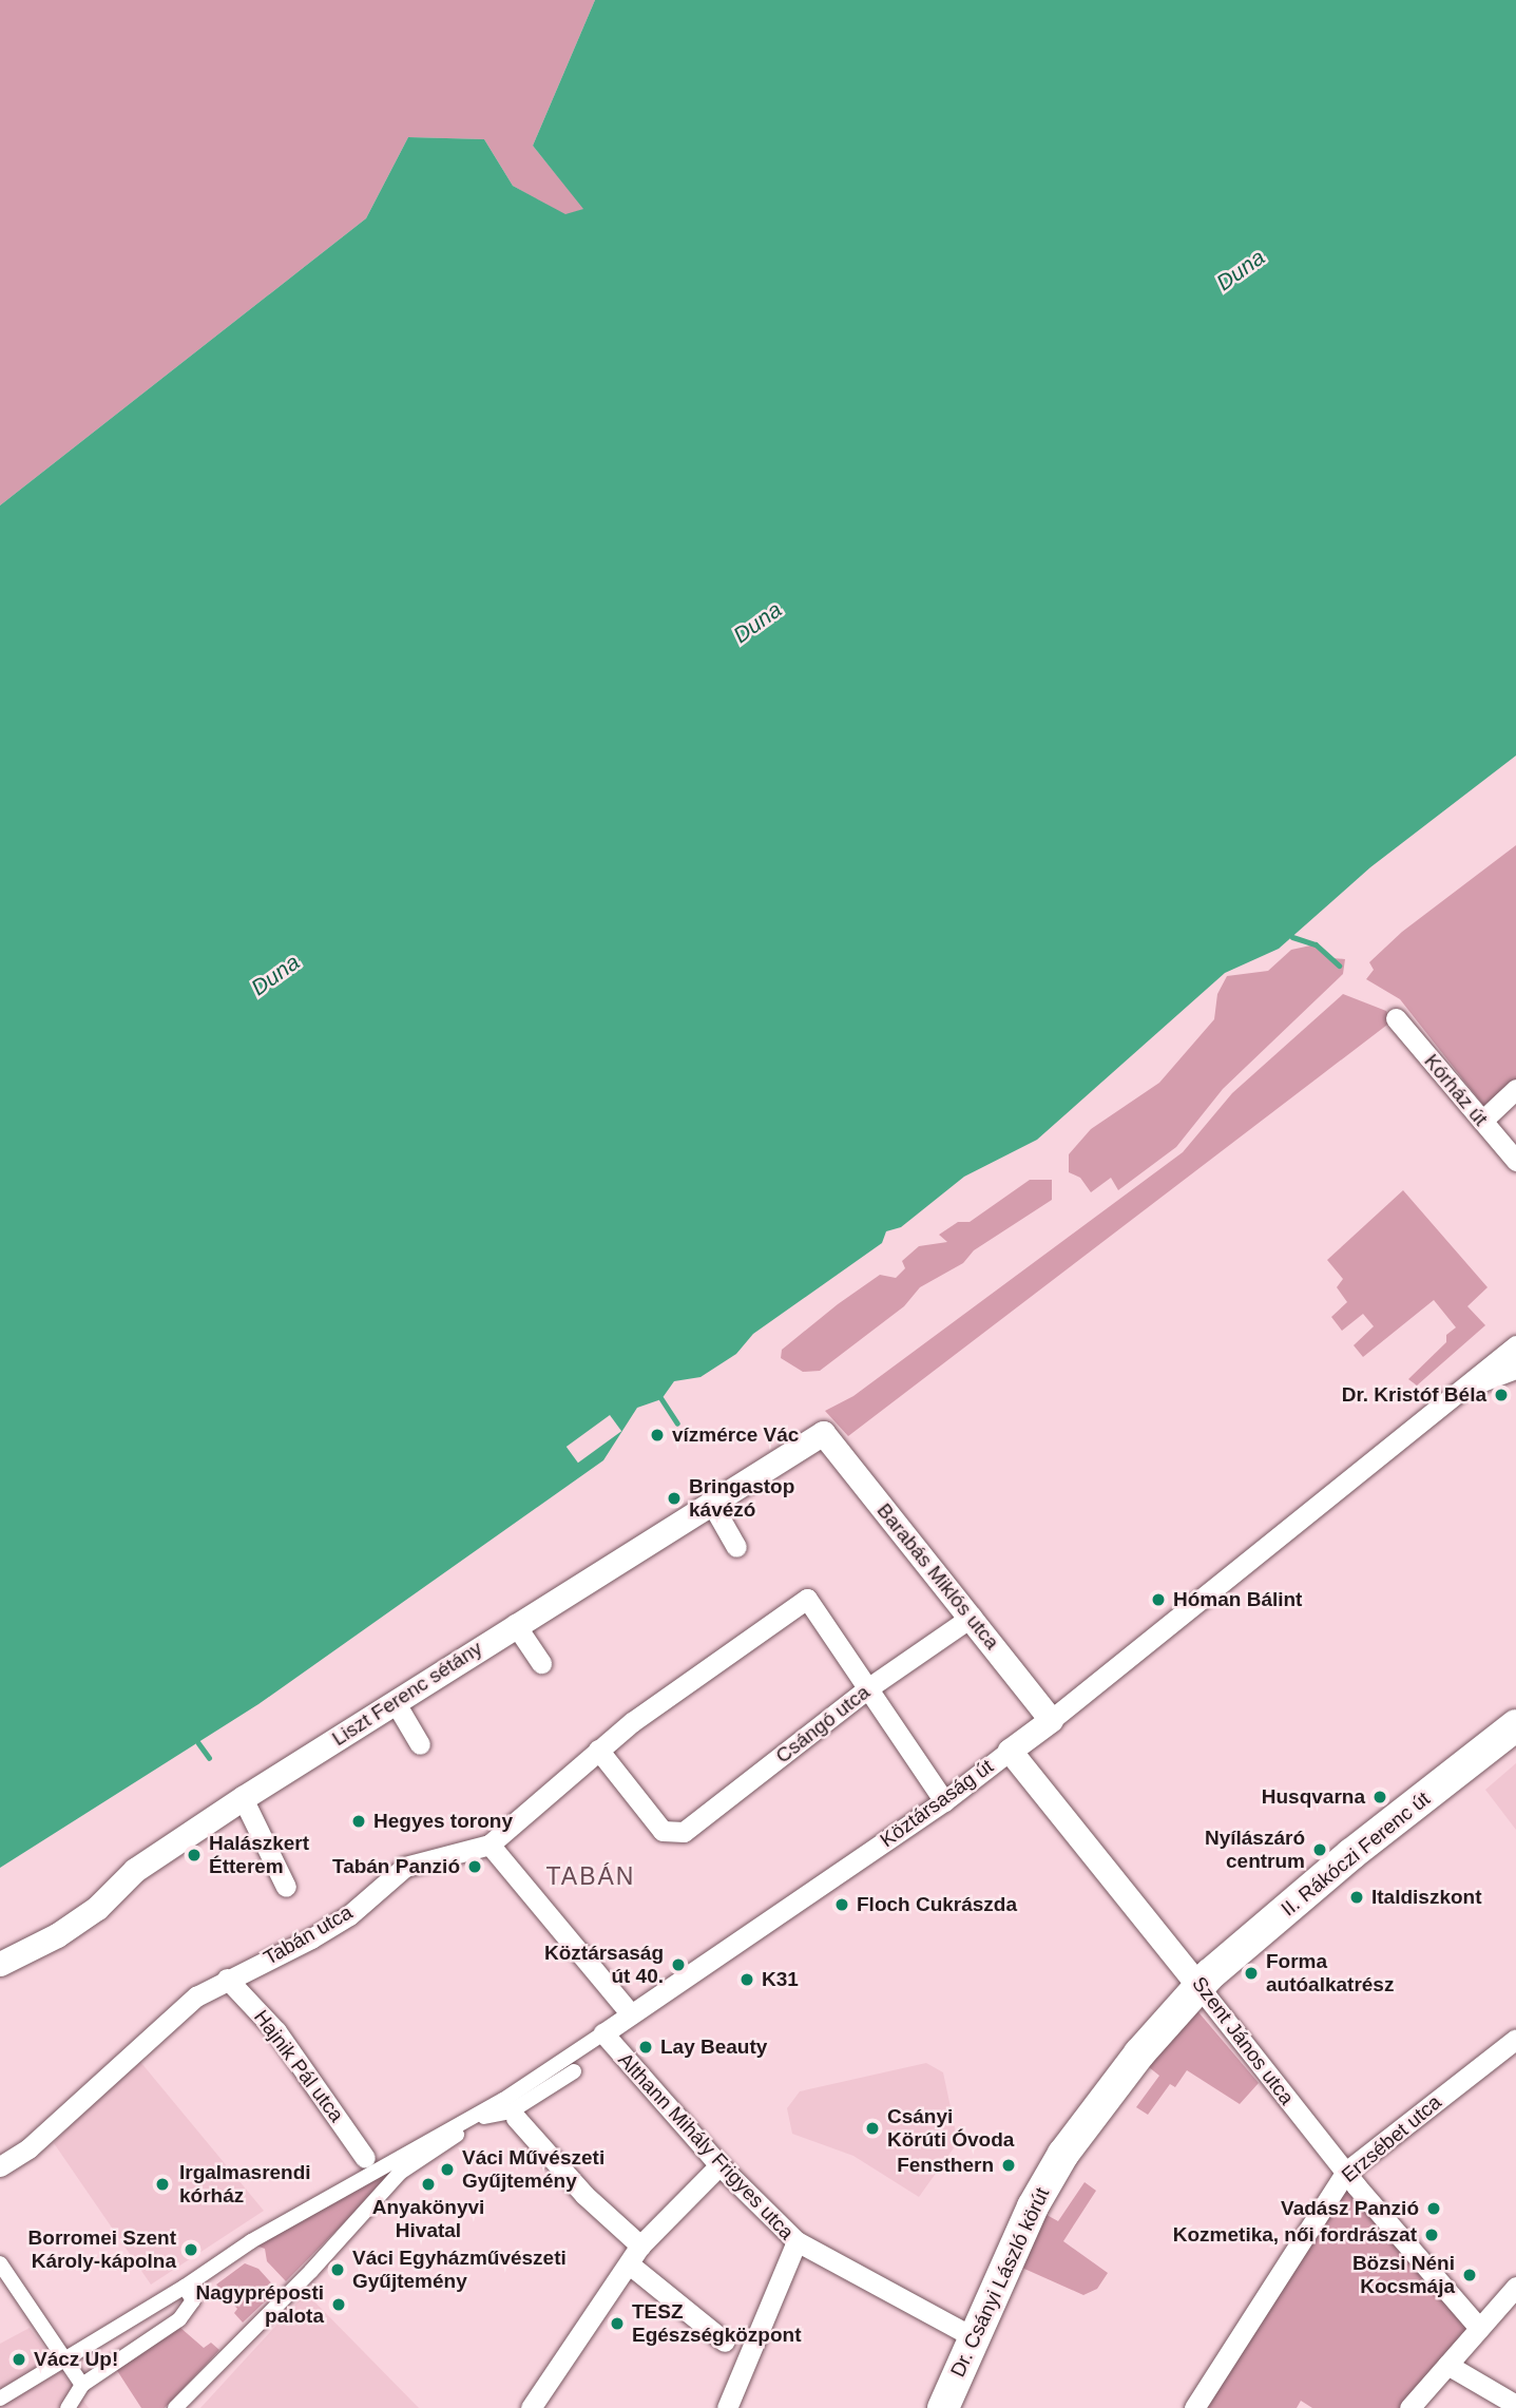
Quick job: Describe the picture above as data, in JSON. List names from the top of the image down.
{
  "streets": {
    "main road": ["II. Rákóczi Ferenc út", "Dr. Csányi László körút"],
    "street": [
      "Kórház út",
      "Barabás Miklós utca",
      "Liszt Ferenc sétány",
      "Csángó utca",
      "Köztársaság út",
      "Tabán utca",
      "Szent János utca",
      "Hajnik Pál utca",
      "Erzsébet utca",
      "Althann Mihály Frigyes utca"
    ]
  },
  "crossings": [
    ["Barabás Miklós utca", "Liszt Ferenc sétány"],
    ["Barabás Miklós utca", "Csángó utca"],
    ["Barabás Miklós utca", "Köztársaság út"],
    ["Csángó utca", "Tabán utca"],
    ["Köztársaság út", "Szent János utca"],
    ["Köztársaság út", "Hajnik Pál utca"],
    ["Köztársaság út", "Althann Mihály Frigyes utca"],
    ["II. Rákóczi Ferenc út", "Szent János utca"],
    ["II. Rákóczi Ferenc út", "Dr. Csányi László körút"],
    ["Tabán utca", "Hajnik Pál utca"],
    ["Szent János utca", "Erzsébet utca"],
    ["Szent János utca", "Dr. Csányi László körút"],
    ["Althann Mihály Frigyes utca", "Dr. Csányi László körút"]
  ],
  "districts": ["TABÁN"],
  "water": ["Duna"],
  "places": [
    "Dr. Kristóf Béla",
    "vízmérce Vác",
    "Bringastop kávézó",
    "Hóman Bálint",
    "Husqvarna",
    "Hegyes torony",
    "Nyílászáró centrum",
    "Halászkert Étterem",
    "Tabán Panzió",
    "Italdiszkont",
    "Floch Cukrászda",
    "Köztársaság út 40.",
    "Forma autóalkatrész",
    "K31",
    "Lay Beauty",
    "Csányi Körúti Óvoda",
    "Fensthern",
    "Váci Művészeti Gyűjtemény",
    "Irgalmasrendi kórház",
    "Anyakönyvi Hivatal",
    "Vadász Panzió",
    "Kozmetika, női fordrászat",
    "Borromei Szent Károly-kápolna",
    "Váci Egyházművészeti Gyűjtemény",
    "Bözsi Néni Kocsmája",
    "Nagypréposti palota",
    "TESZ Egészségközpont",
    "Vácz Up!"
  ]
}
